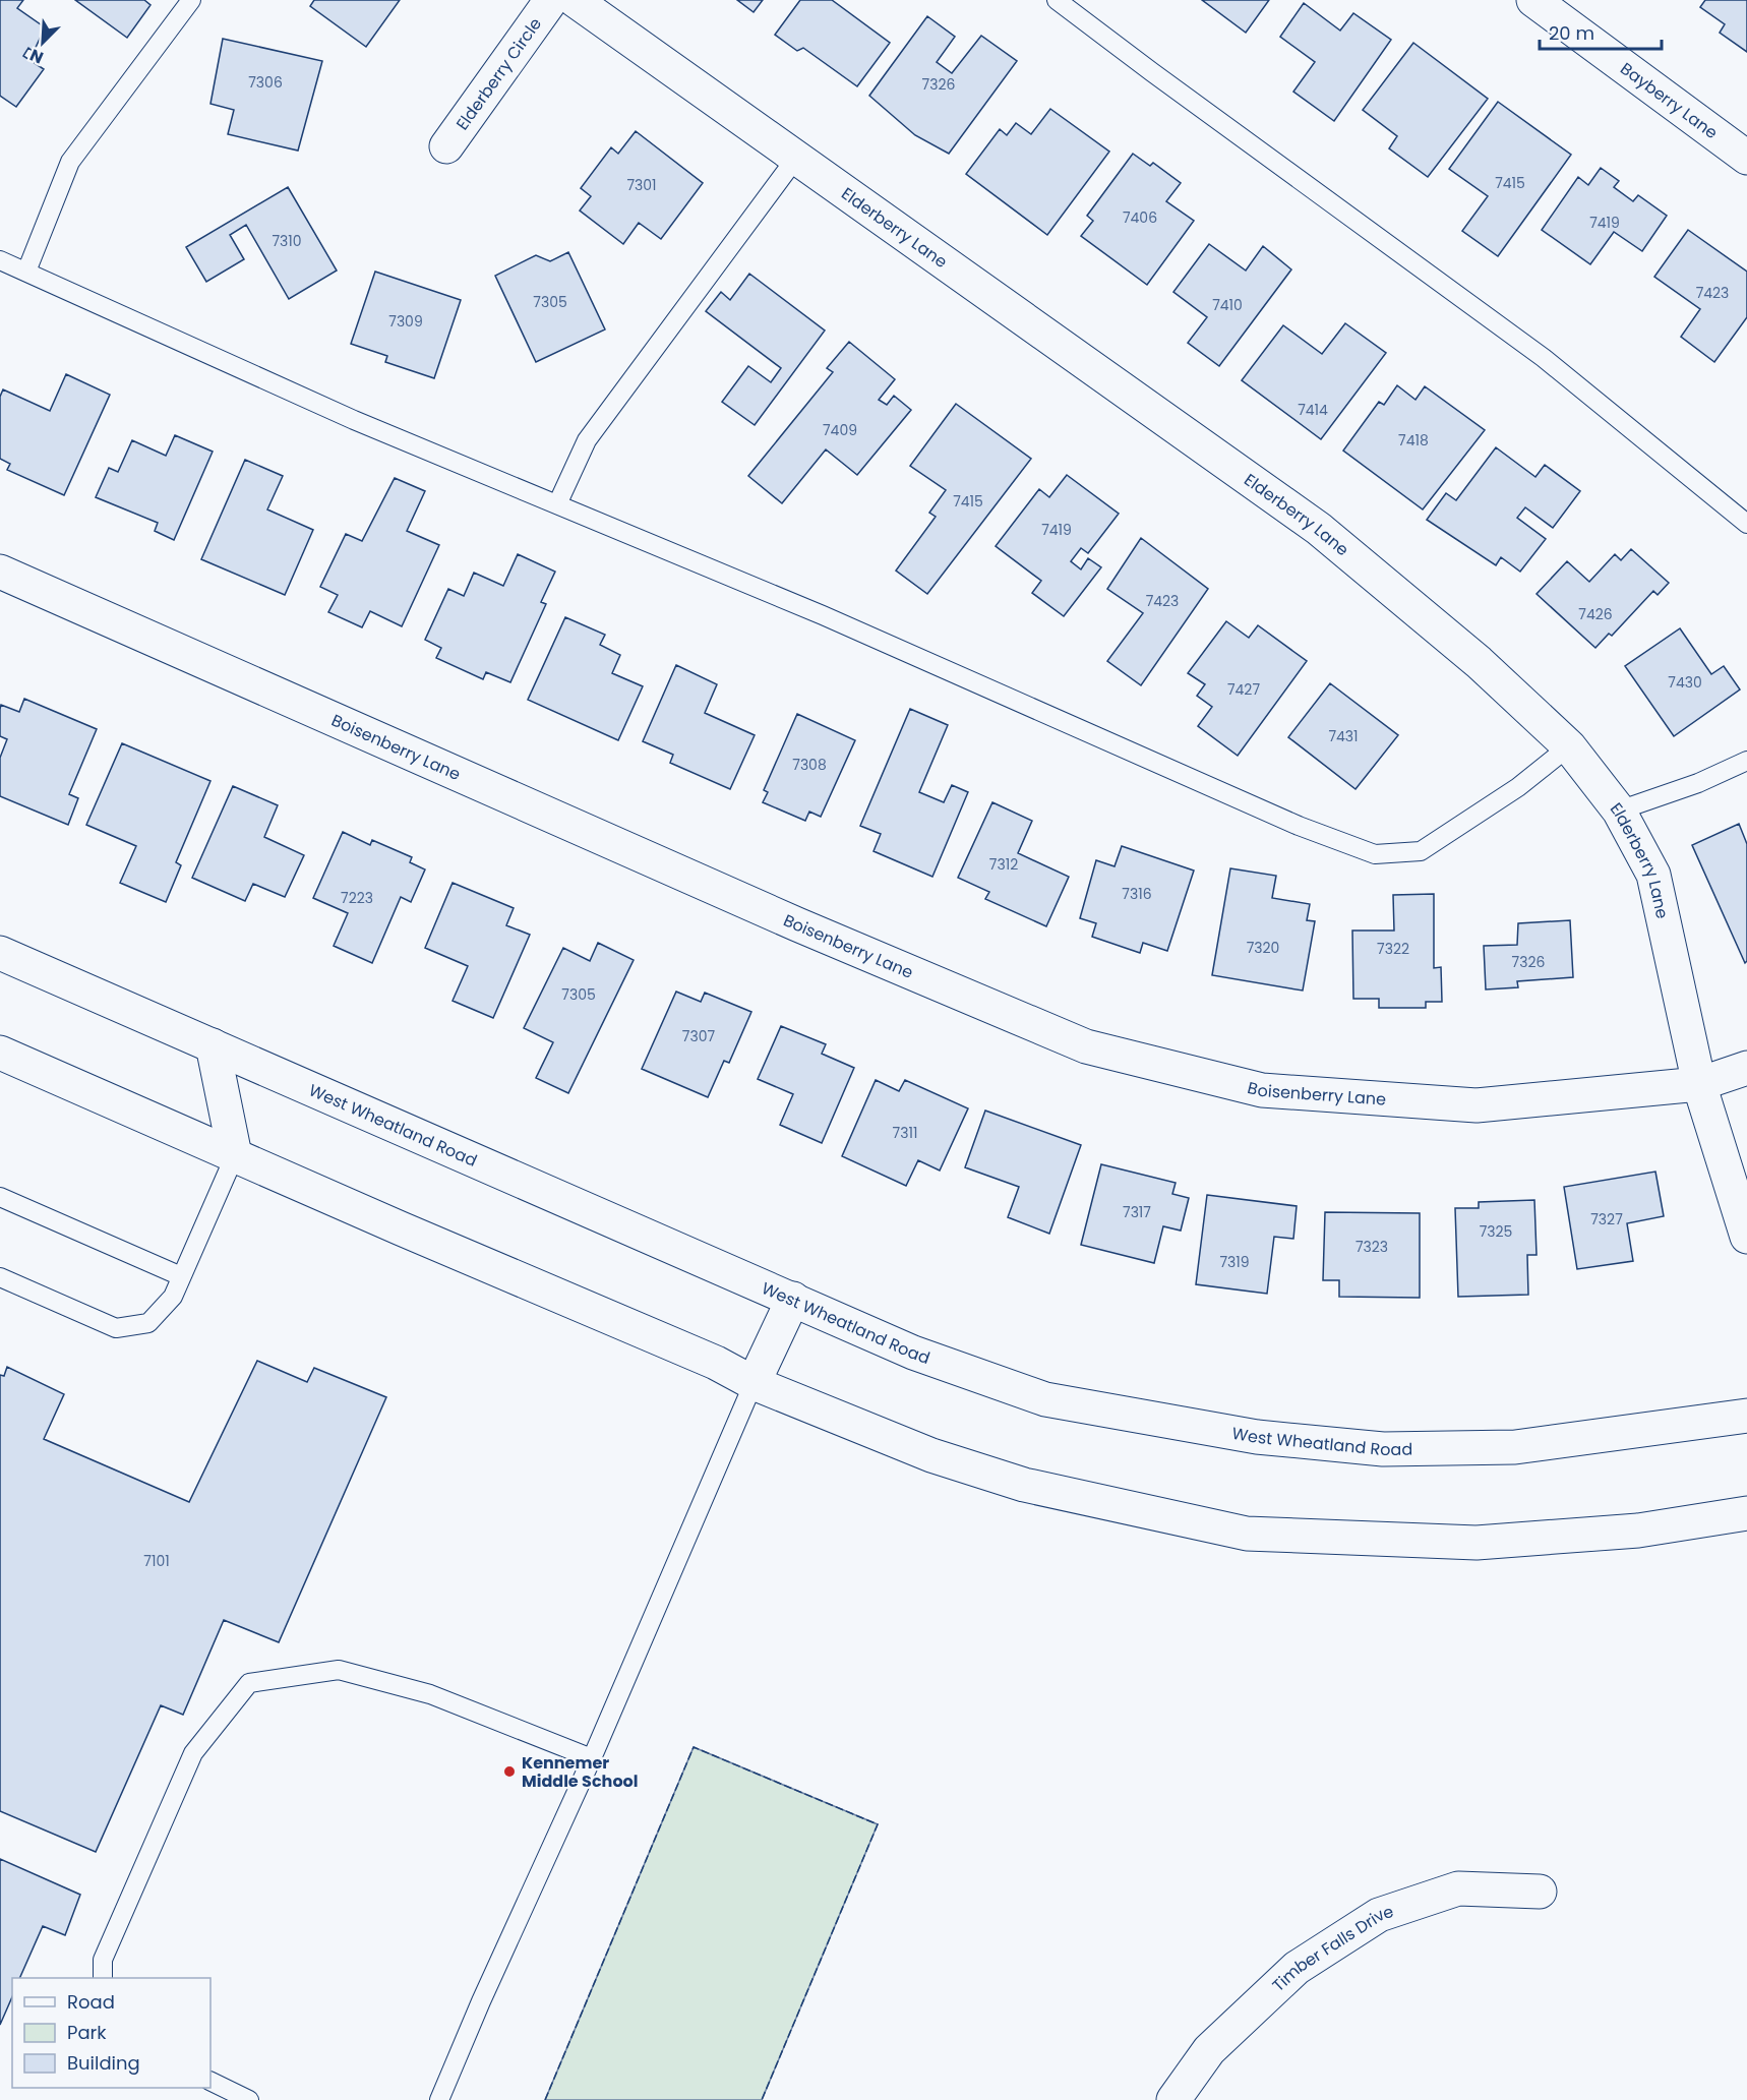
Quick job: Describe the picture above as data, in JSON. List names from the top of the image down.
{
  "streets": {
    "street": [
      "Elderberry Circle",
      "Bayberry Lane",
      "Elderberry Lane",
      "Boisenberry Lane",
      "West Wheatland Road",
      "Timber Falls Drive"
    ]
  },
  "crossings": [
    ["Elderberry Lane", "Boisenberry Lane"]
  ],
  "places": ["Kennemer Middle School"],
  "house_numbers": [
    "7306",
    "7326",
    "7415",
    "7301",
    "7406",
    "7419",
    "7310",
    "7423",
    "7305",
    "7410",
    "7309",
    "7414",
    "7409",
    "7418",
    "7415",
    "7419",
    "7423",
    "7426",
    "7430",
    "7427",
    "7431",
    "7308",
    "7312",
    "7316",
    "7223",
    "7320",
    "7322",
    "7326",
    "7305",
    "7307",
    "7311",
    "7317",
    "7327",
    "7325",
    "7323",
    "7319",
    "7101"
  ],
  "legend": ["Road", "Park", "Building"],
  "scale_bar": "20 m",
  "north": "bottom left"
}
